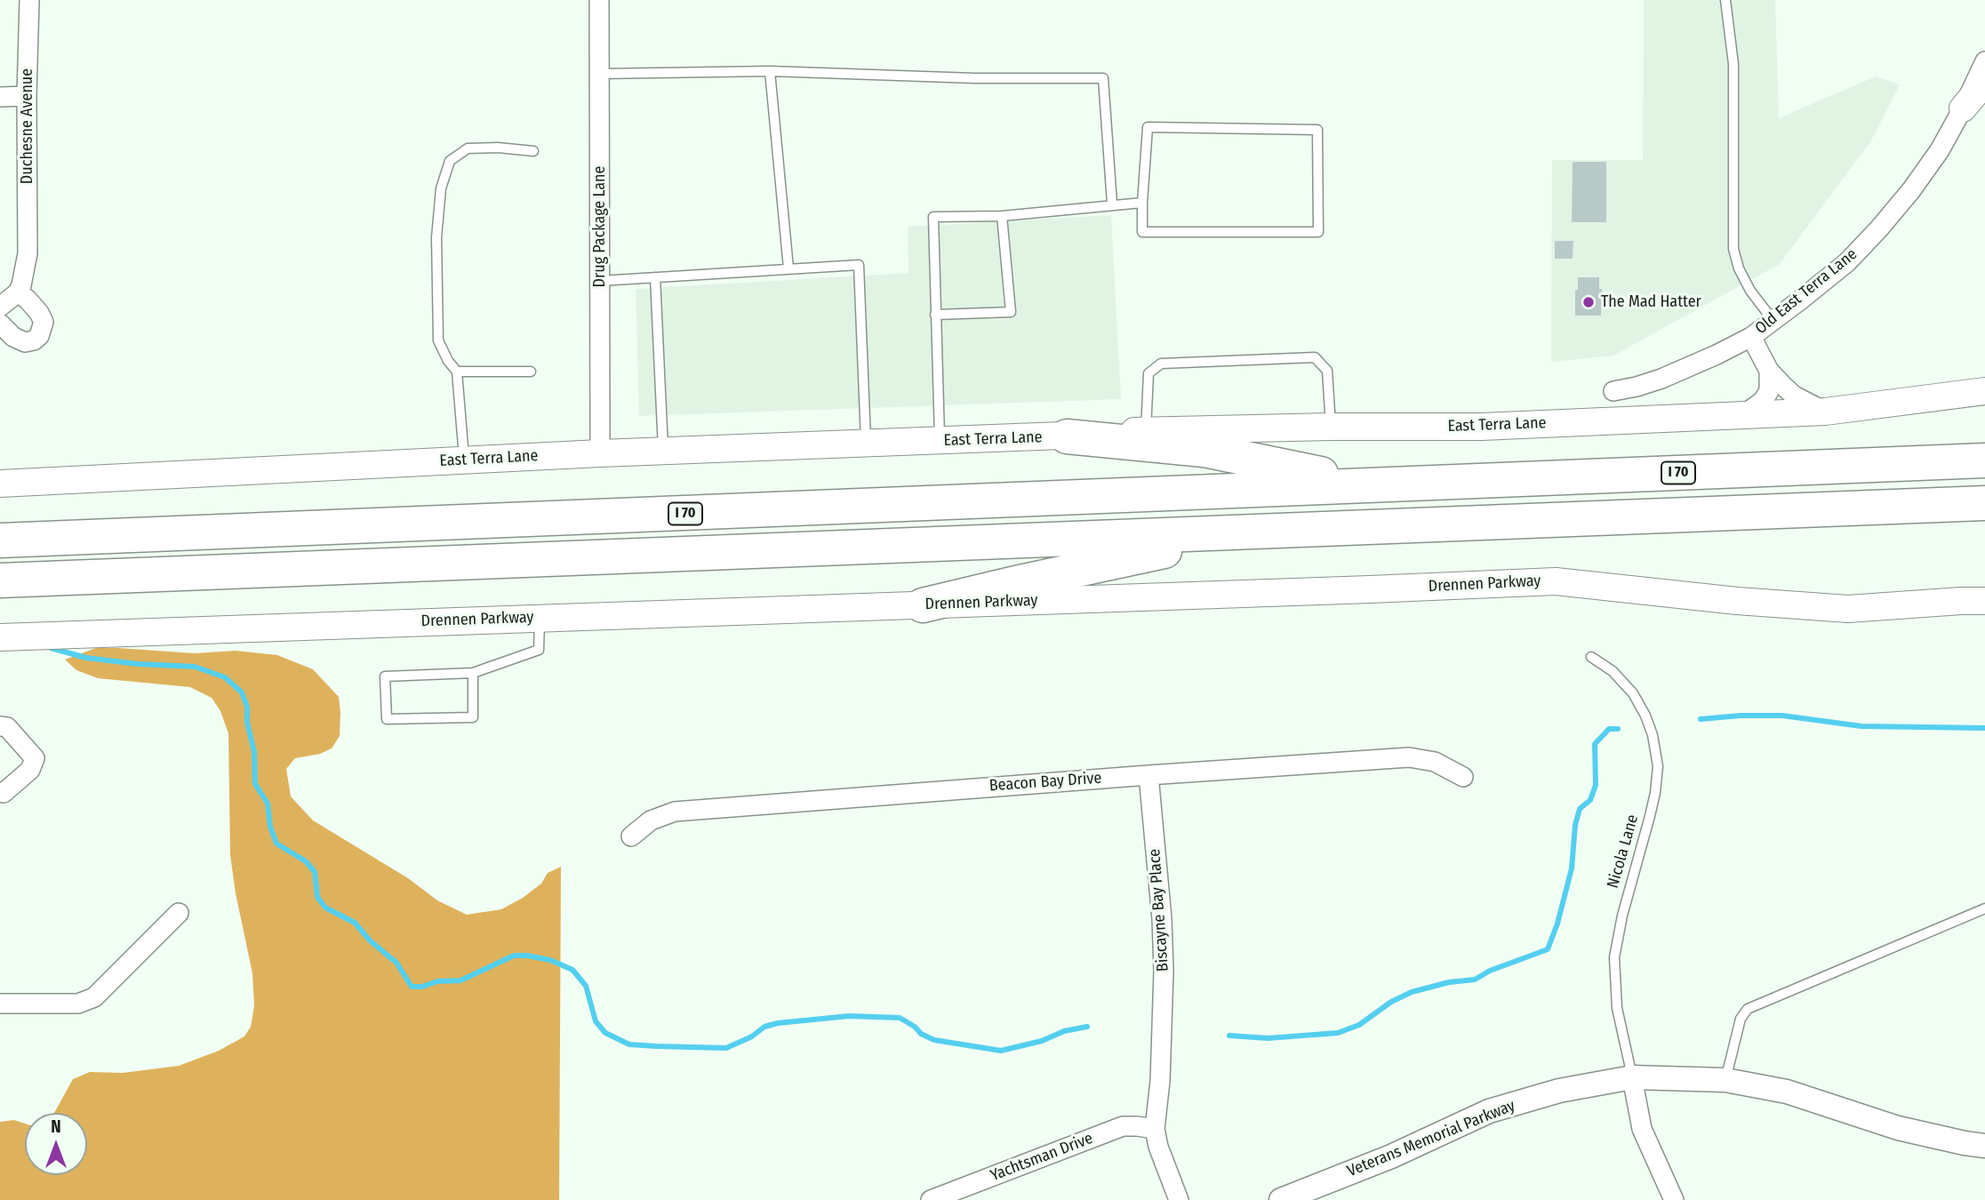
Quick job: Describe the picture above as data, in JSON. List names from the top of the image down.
{
  "streets": {
    "highway": ["I 70"],
    "main road": ["East Terra Lane", "Drennen Parkway"],
    "street": [
      "Duchesne Avenue",
      "Drug Package Lane",
      "Old East Terra Lane",
      "Beacon Bay Drive",
      "Biscayne Bay Place",
      "Veterans Memorial Parkway",
      "Yachtsman Drive"
    ],
    "lane": ["Nicola Lane"]
  },
  "crossings": [
    ["Drug Package Lane", "East Terra Lane"],
    ["Beacon Bay Drive", "Biscayne Bay Place"],
    ["Nicola Lane", "Veterans Memorial Parkway"],
    ["Biscayne Bay Place", "Yachtsman Drive"]
  ],
  "places": ["The Mad Hatter"],
  "north": "top"
}
